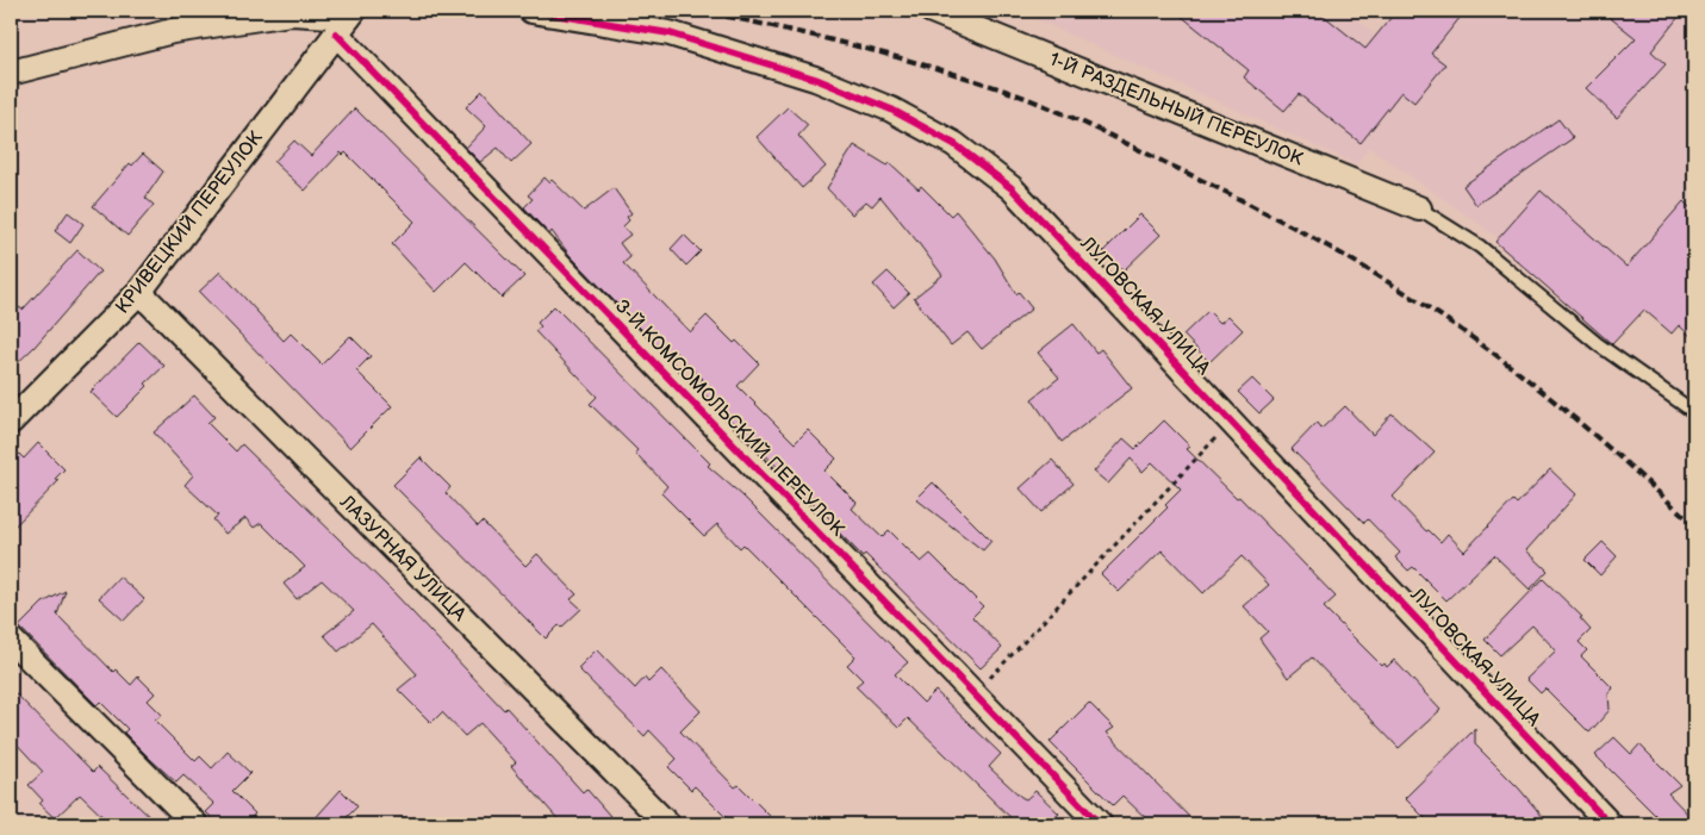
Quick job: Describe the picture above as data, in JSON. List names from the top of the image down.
{
  "streets": {
    "street": [
      "1-Й РАЗДЕЛЬНЫЙ ПЕРЕУЛОК",
      "КРИВЕЦКИЙ ПЕРЕУЛОК",
      "ЛУГОВСКАЯ УЛИЦА",
      "3-Й КОМСОМОЛЬСКИЙ ПЕРЕУЛОК",
      "ЛАЗУРНАЯ УЛИЦА"
    ]
  },
  "crossings": [
    ["КРИВЕЦКИЙ ПЕРЕУЛОК", "3-Й КОМСОМОЛЬСКИЙ ПЕРЕУЛОК"],
    ["КРИВЕЦКИЙ ПЕРЕУЛОК", "ЛАЗУРНАЯ УЛИЦА"]
  ]
}
